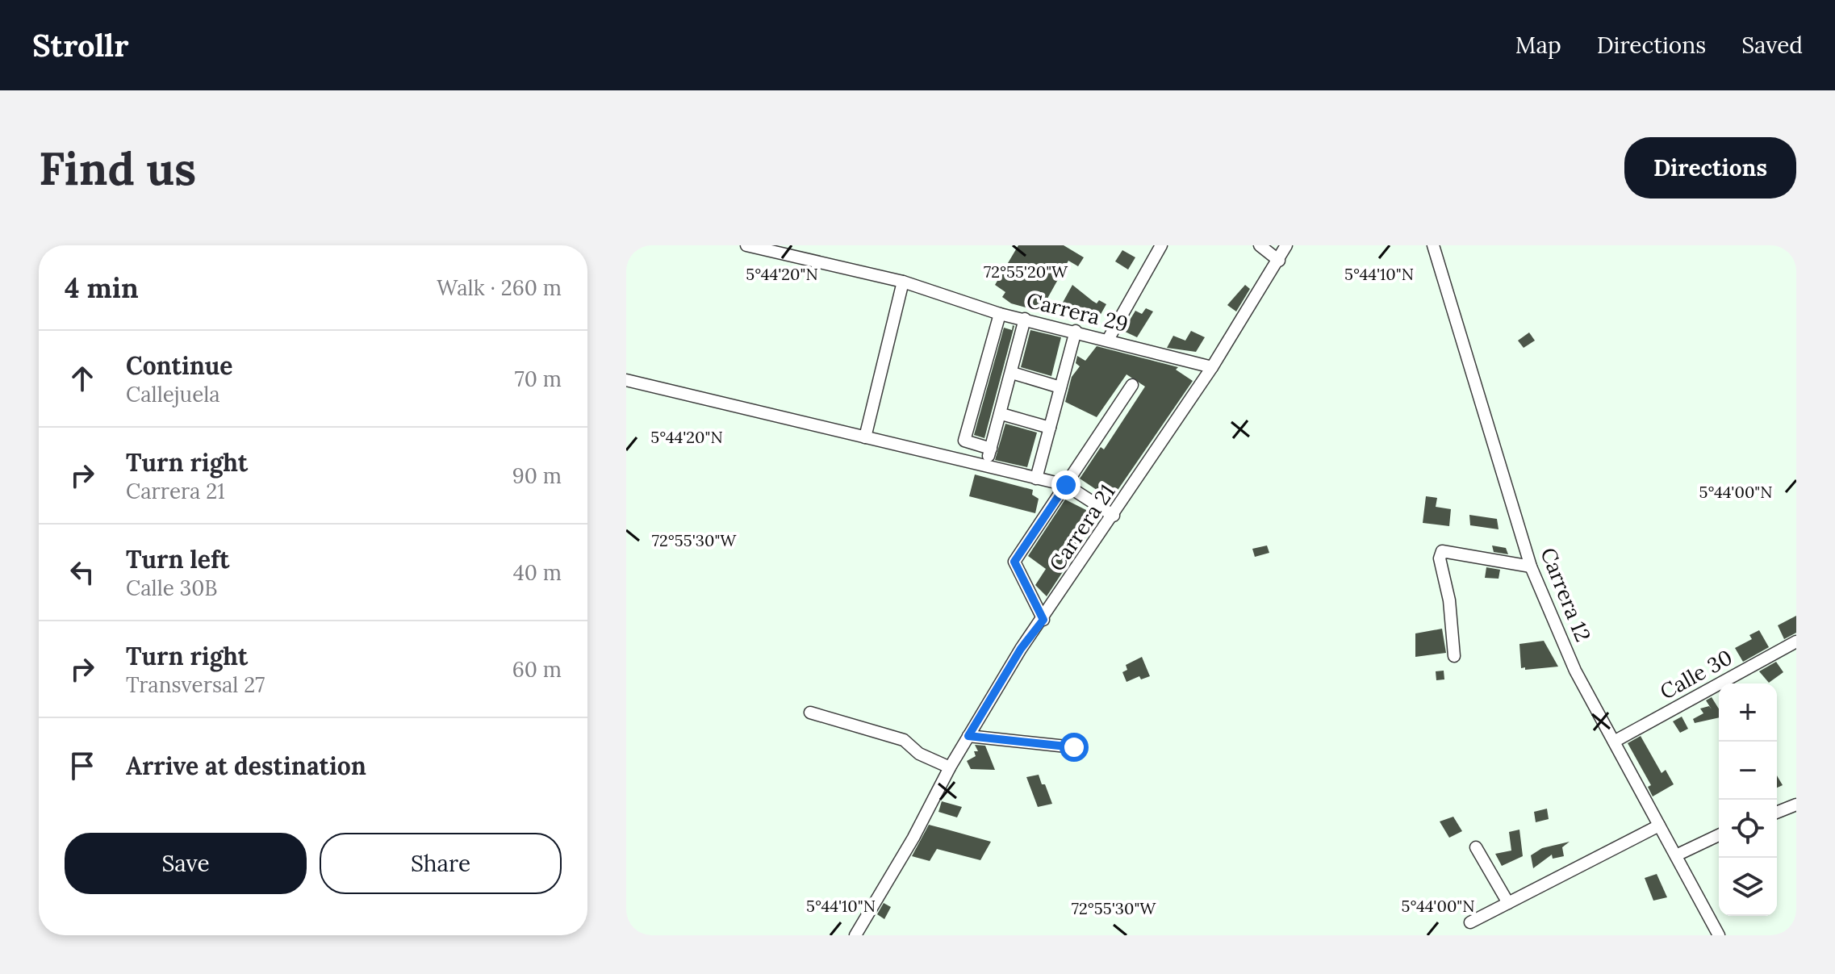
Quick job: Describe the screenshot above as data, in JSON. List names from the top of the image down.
{
  "streets": {
    "street": [
      "Carrera 29",
      "Carrera 21",
      "Carrera 12",
      "Calle 30"
    ]
  },
  "crossings": [
    ["Carrera 29", "Carrera 21"],
    ["Carrera 12", "Calle 30"]
  ],
  "page": {
    "header": "Strollr",
    "nav": ["Map", "Directions", "Saved"],
    "buttons": [
      "Directions",
      ["Save", "Share"]
    ],
    "title": "Find us",
    "heading": ["4 min", "Walk · 260 m"],
    "list": [
      ["Continue", "Callejuela", "70 m"],
      ["Turn right", "Carrera 21", "90 m"],
      ["Turn left", "Calle 30B", "40 m"],
      ["Turn right", "Transversal 27", "60 m"],
      "Arrive at destination"
    ],
    "map_buttons": ["+", "−"]
  },
  "coordinates": [
    "72°55'20\"W",
    "5°44'20\"N",
    "5°44'10\"N",
    "5°44'00\"N",
    "72°55'30\"W"
  ]
}
